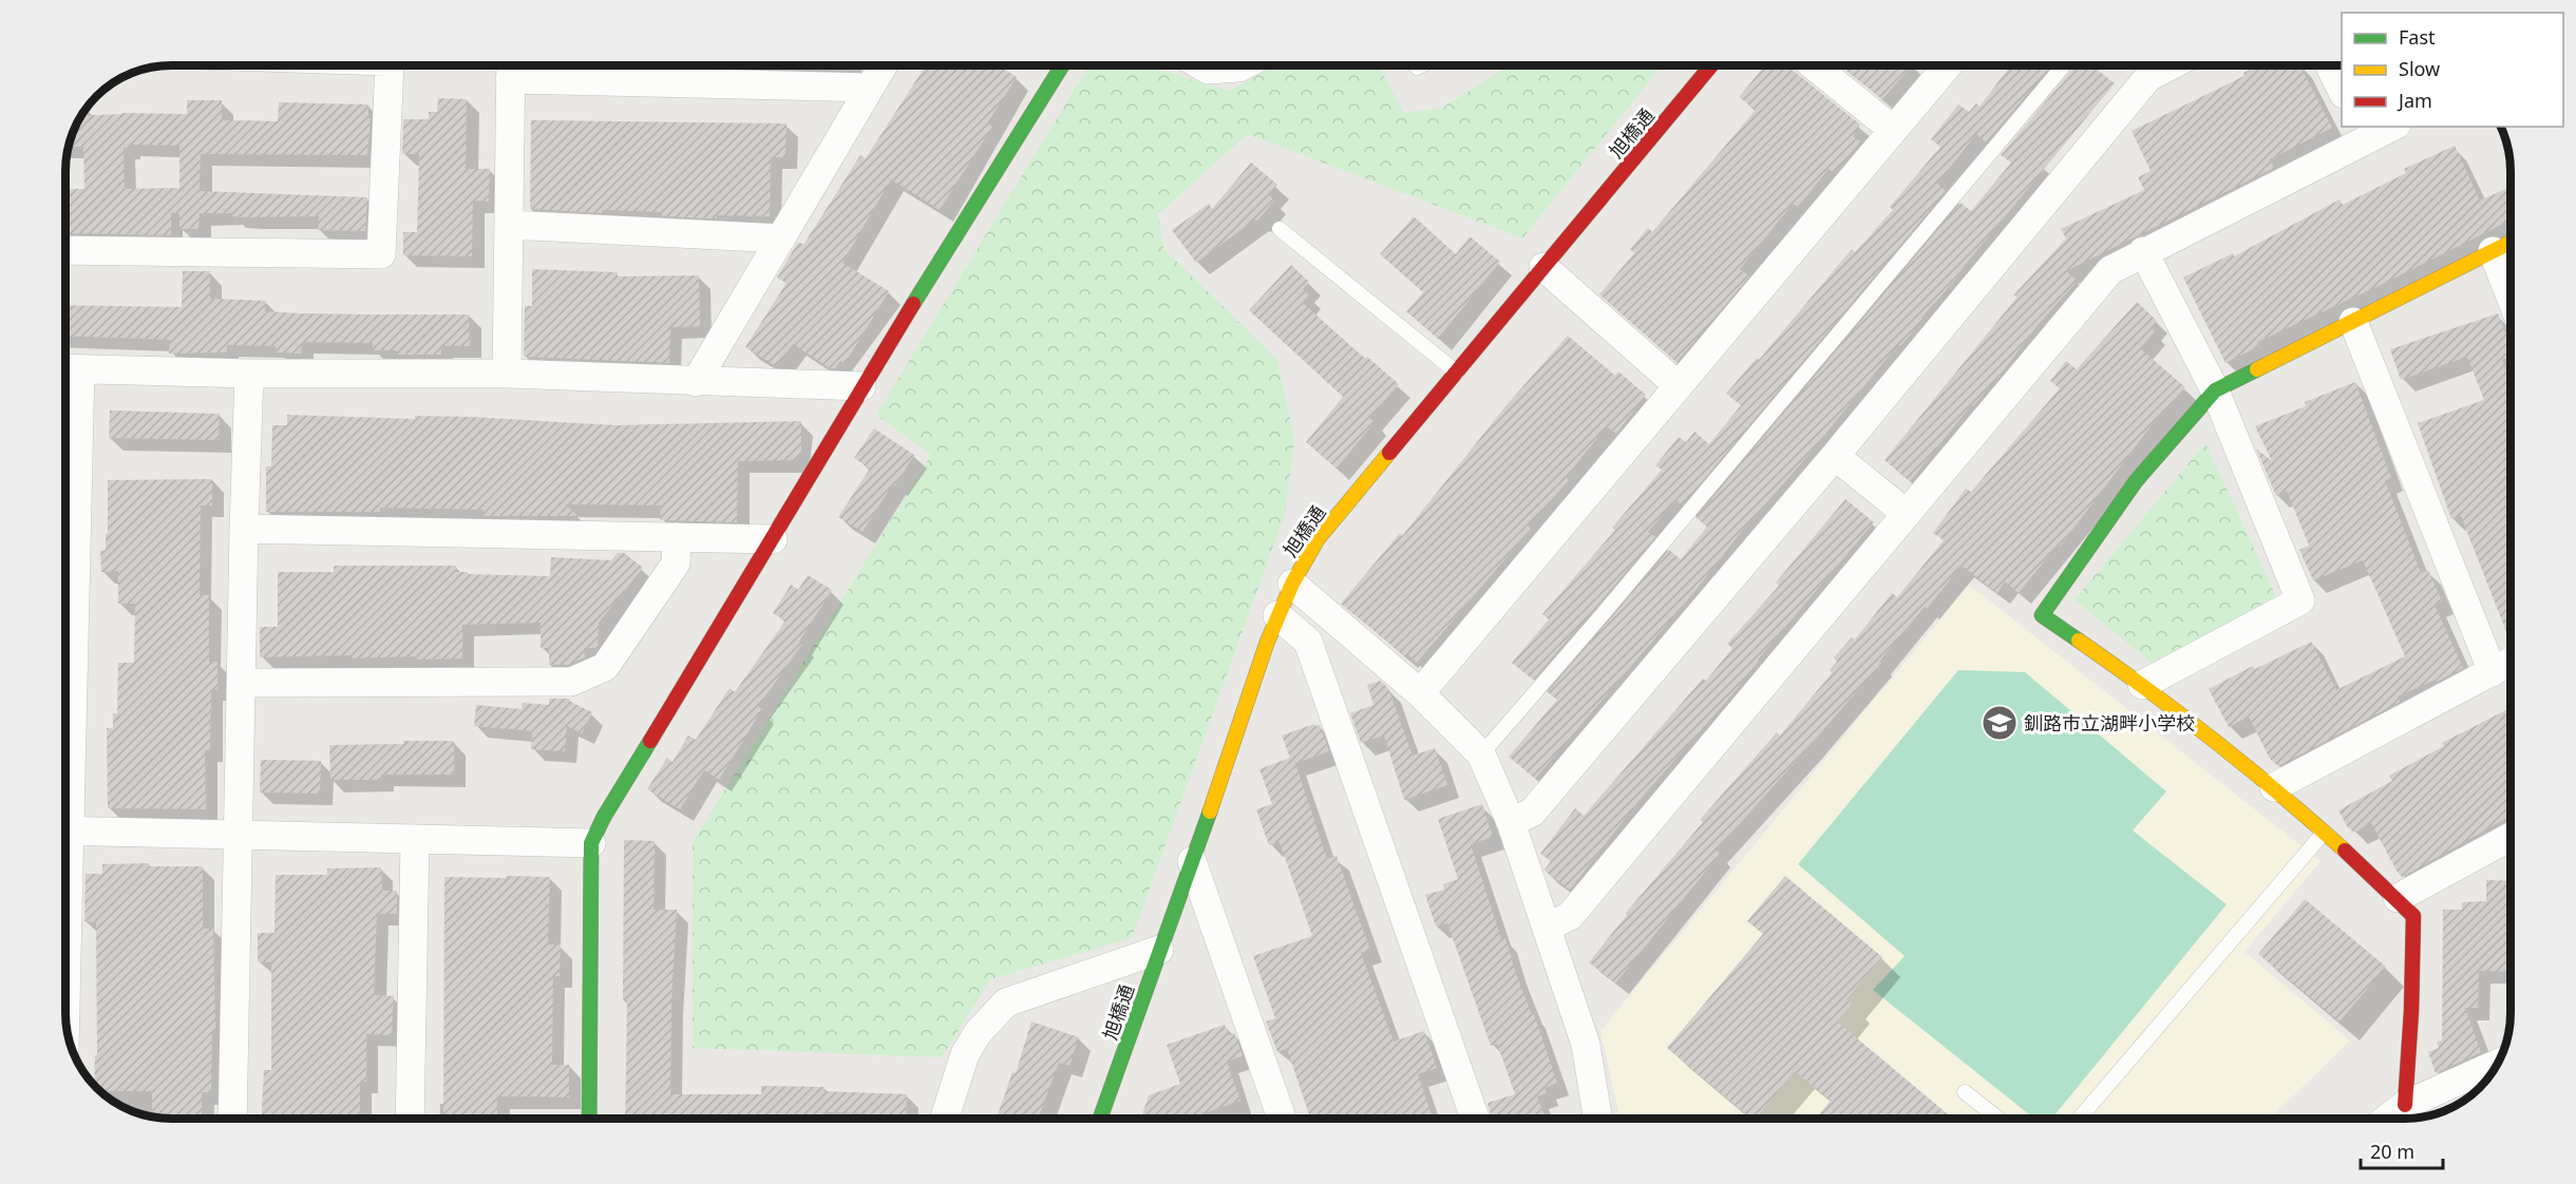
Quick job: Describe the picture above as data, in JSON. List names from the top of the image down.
{
  "streets": {
    "street": ["旭橋通"]
  },
  "places": {
    "school or university": ["釧路市立湖畔小学校"]
  },
  "legend": ["Fast", "Slow", "Jam"],
  "scale_bar": "20 m"
}
